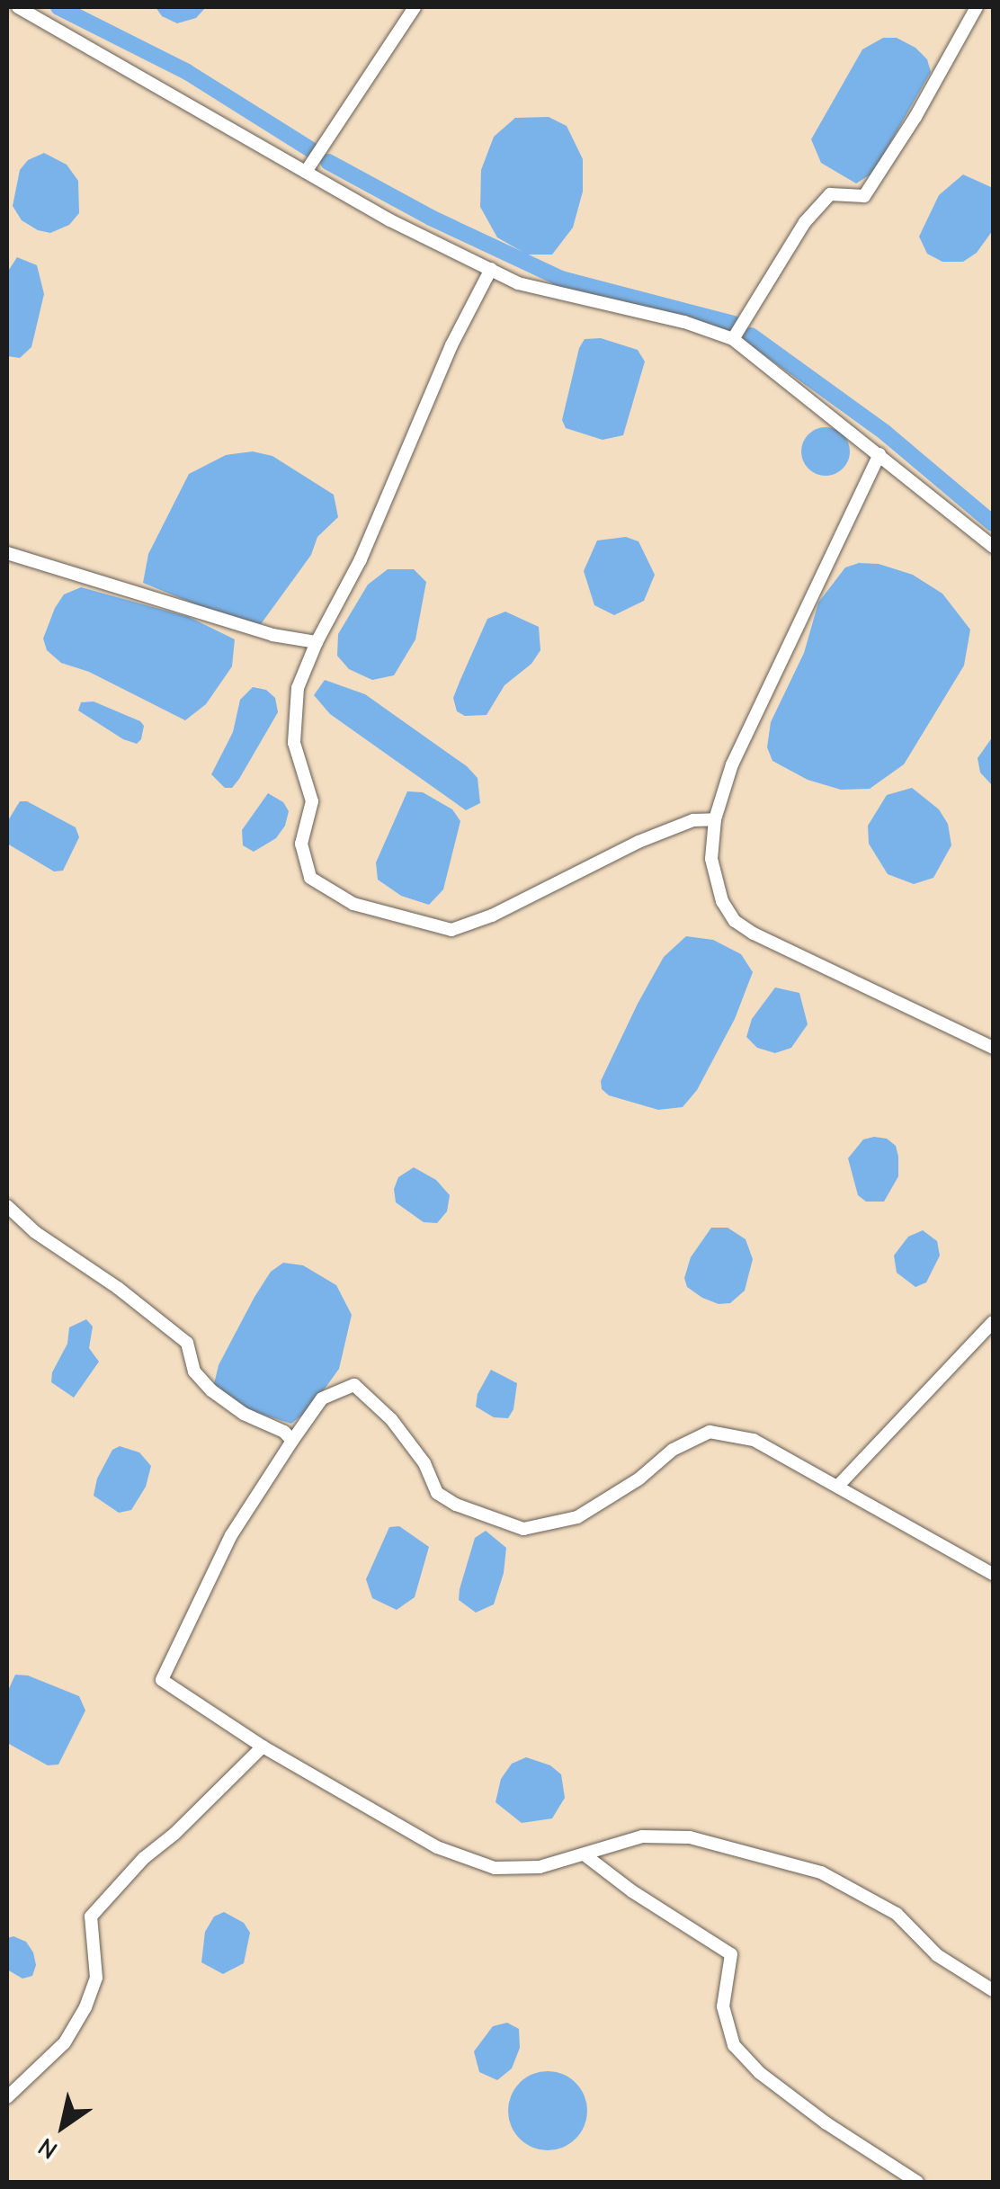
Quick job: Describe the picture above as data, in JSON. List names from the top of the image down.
{
  "north": "bottom left"
}
